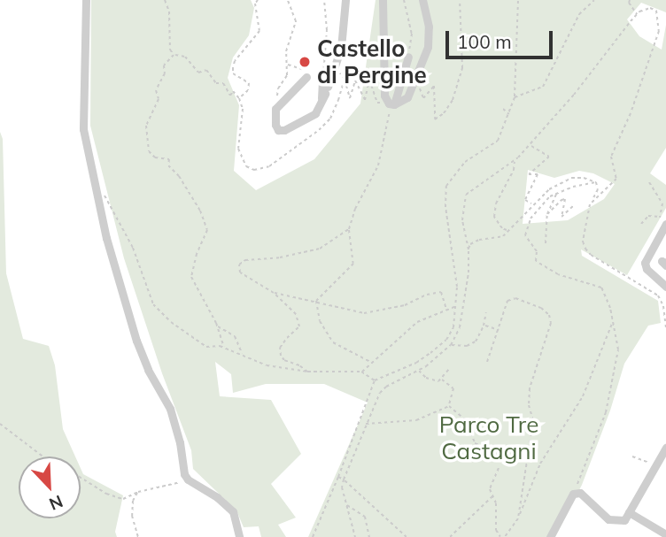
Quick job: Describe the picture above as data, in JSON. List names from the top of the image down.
{
  "parks": ["Parco Tre Castagni"],
  "places": ["Castello di Pergine"],
  "scale_bar": "100 m",
  "north": "bottom right"
}
